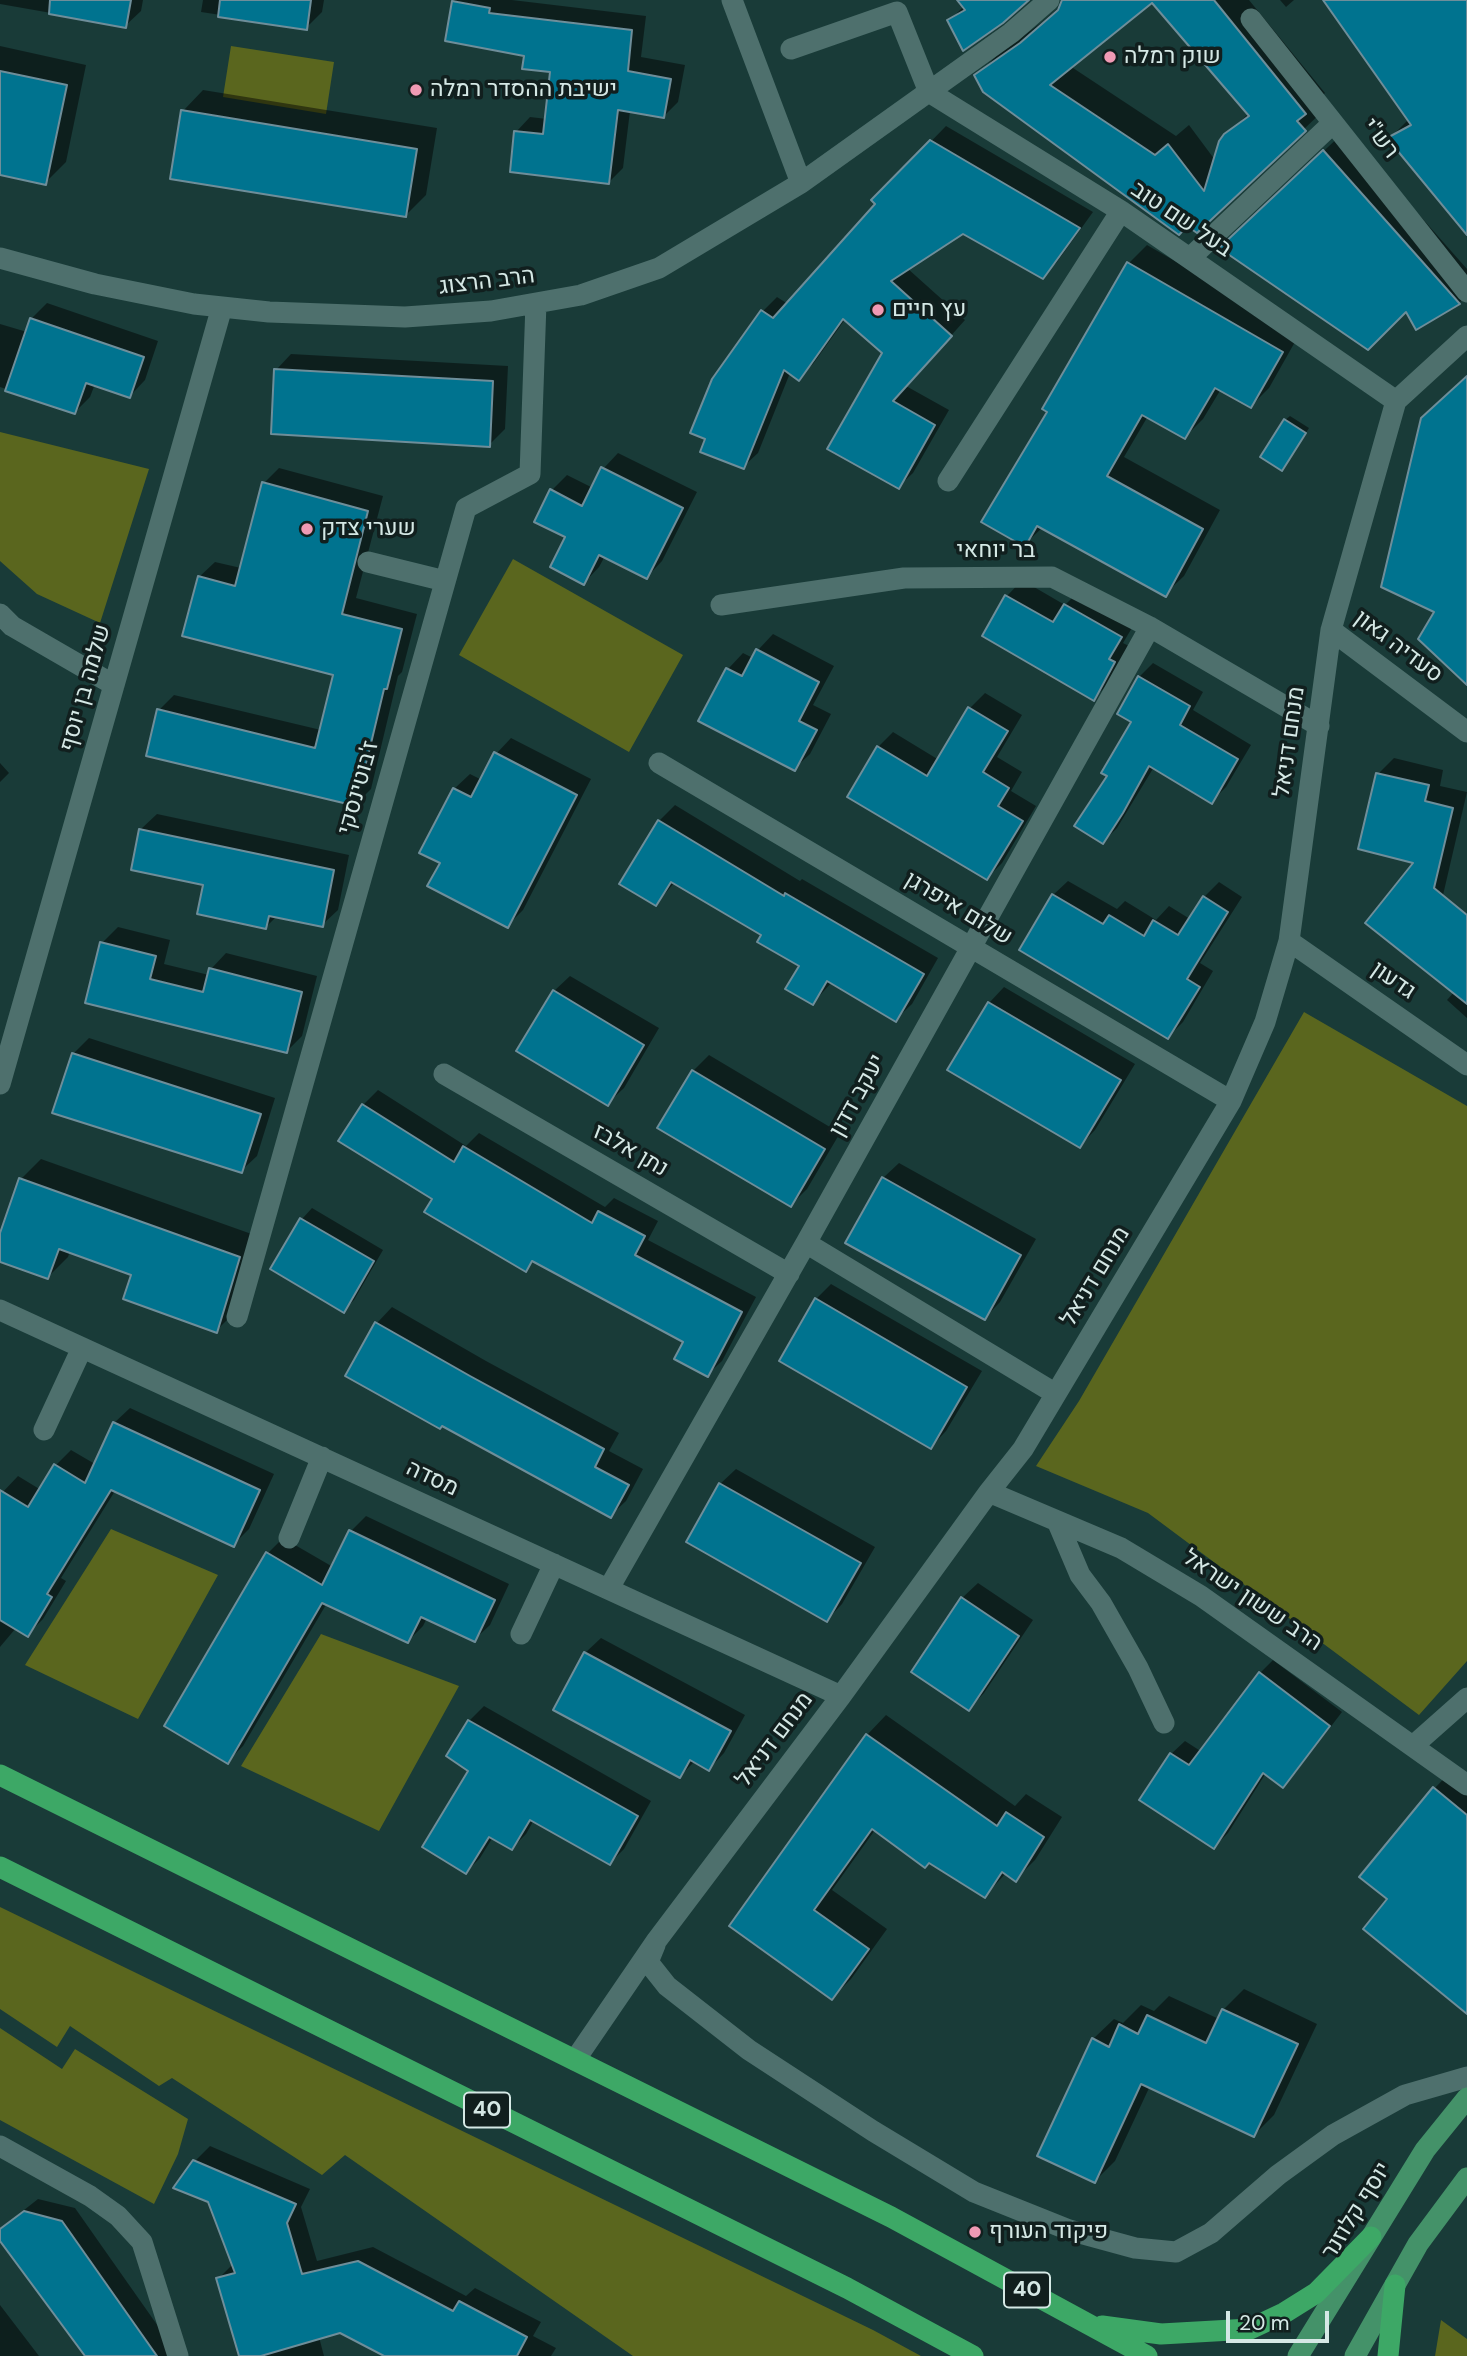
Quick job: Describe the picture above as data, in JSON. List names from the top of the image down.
{
  "streets": {
    "highway": ["40"],
    "main road": ["יוסף קלוזנר"],
    "street": [
      "רש\"י",
      "בעל שם טוב",
      "הרב הרצוג",
      "בר יוחאי",
      "סעדיה גאון",
      "שלמה בן יוסף",
      "מנחם דניאל",
      "ז'בוטינסקי",
      "שלום איפרגן",
      "גדעון",
      "יעקב דדון",
      "נתן אלבז",
      "מסדה",
      "הרב ששון ישראל"
    ]
  },
  "crossings": [
    ["בעל שם טוב", "הרב הרצוג"],
    ["בעל שם טוב", "מנחם דניאל"],
    ["הרב הרצוג", "שלמה בן יוסף"],
    ["הרב הרצוג", "ז'בוטינסקי"],
    ["בר יוחאי", "מנחם דניאל"],
    ["בר יוחאי", "יעקב דדון"],
    ["סעדיה גאון", "מנחם דניאל"],
    ["מנחם דניאל", "שלום איפרגן"],
    ["מנחם דניאל", "גדעון"],
    ["מנחם דניאל", "מסדה"],
    ["מנחם דניאל", "הרב ששון ישראל"],
    ["מנחם דניאל", "40"],
    ["שלום איפרגן", "יעקב דדון"],
    ["יעקב דדון", "נתן אלבז"],
    ["יעקב דדון", "מסדה"]
  ],
  "places": [
    "שוק רמלה",
    "ישיבת ההסדר רמלה",
    "עץ חיים",
    "שערי צדק",
    "פיקוד העורף"
  ],
  "scale_bar": "20 m"
}
